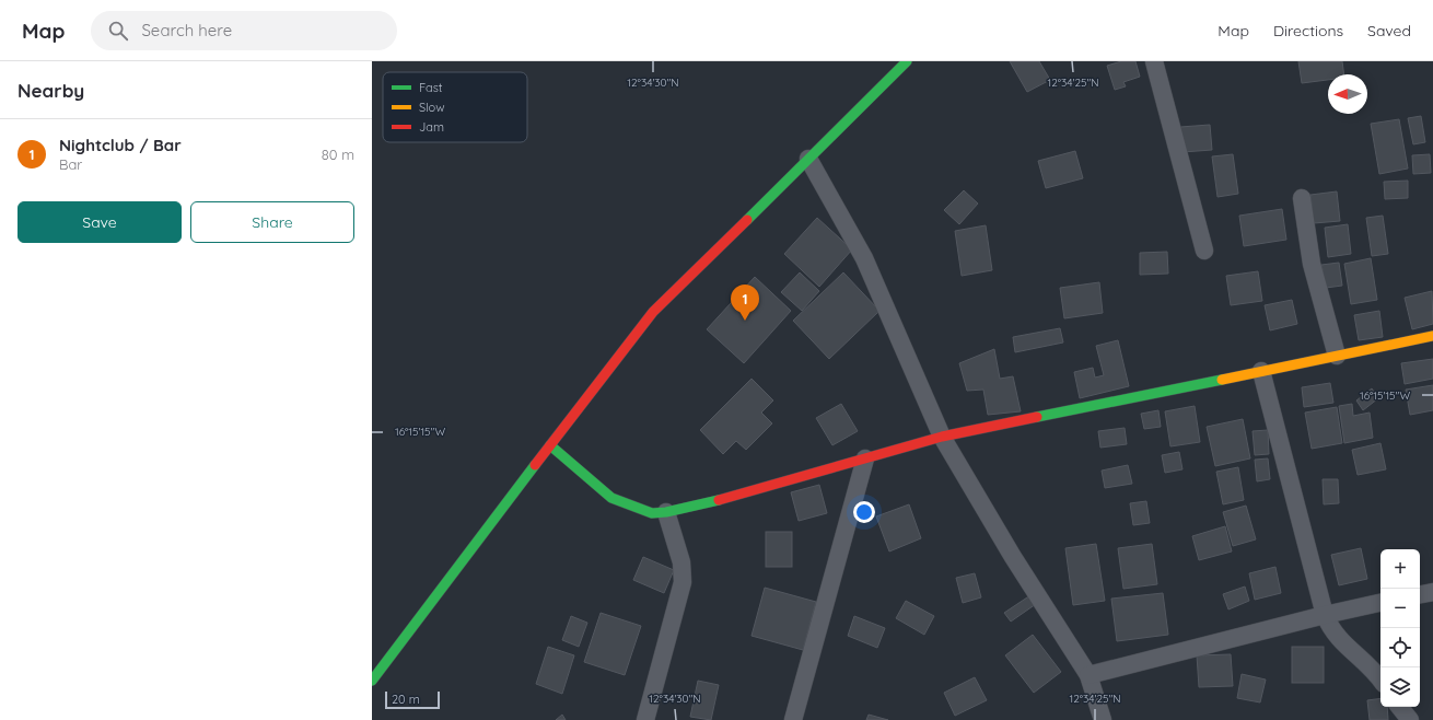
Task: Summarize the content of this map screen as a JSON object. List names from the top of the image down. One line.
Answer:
{"legend":["Fast","Slow","Jam"],"scale_bar":"20 m","north":"left","page":{"header":"Map","search":"Search here","nav":["Map","Directions","Saved"],"heading":"Nearby","list":[{"mark":"1","name":"Nightclub / Bar","note":"Bar","value":"80 m"}],"buttons":["Save","Share"],"pins":"1","map_buttons":["+","−"],"scale":"20 m"},"coordinates":["12°34'30\"N","12°34'25\"N","16°15'15\"W"]}
